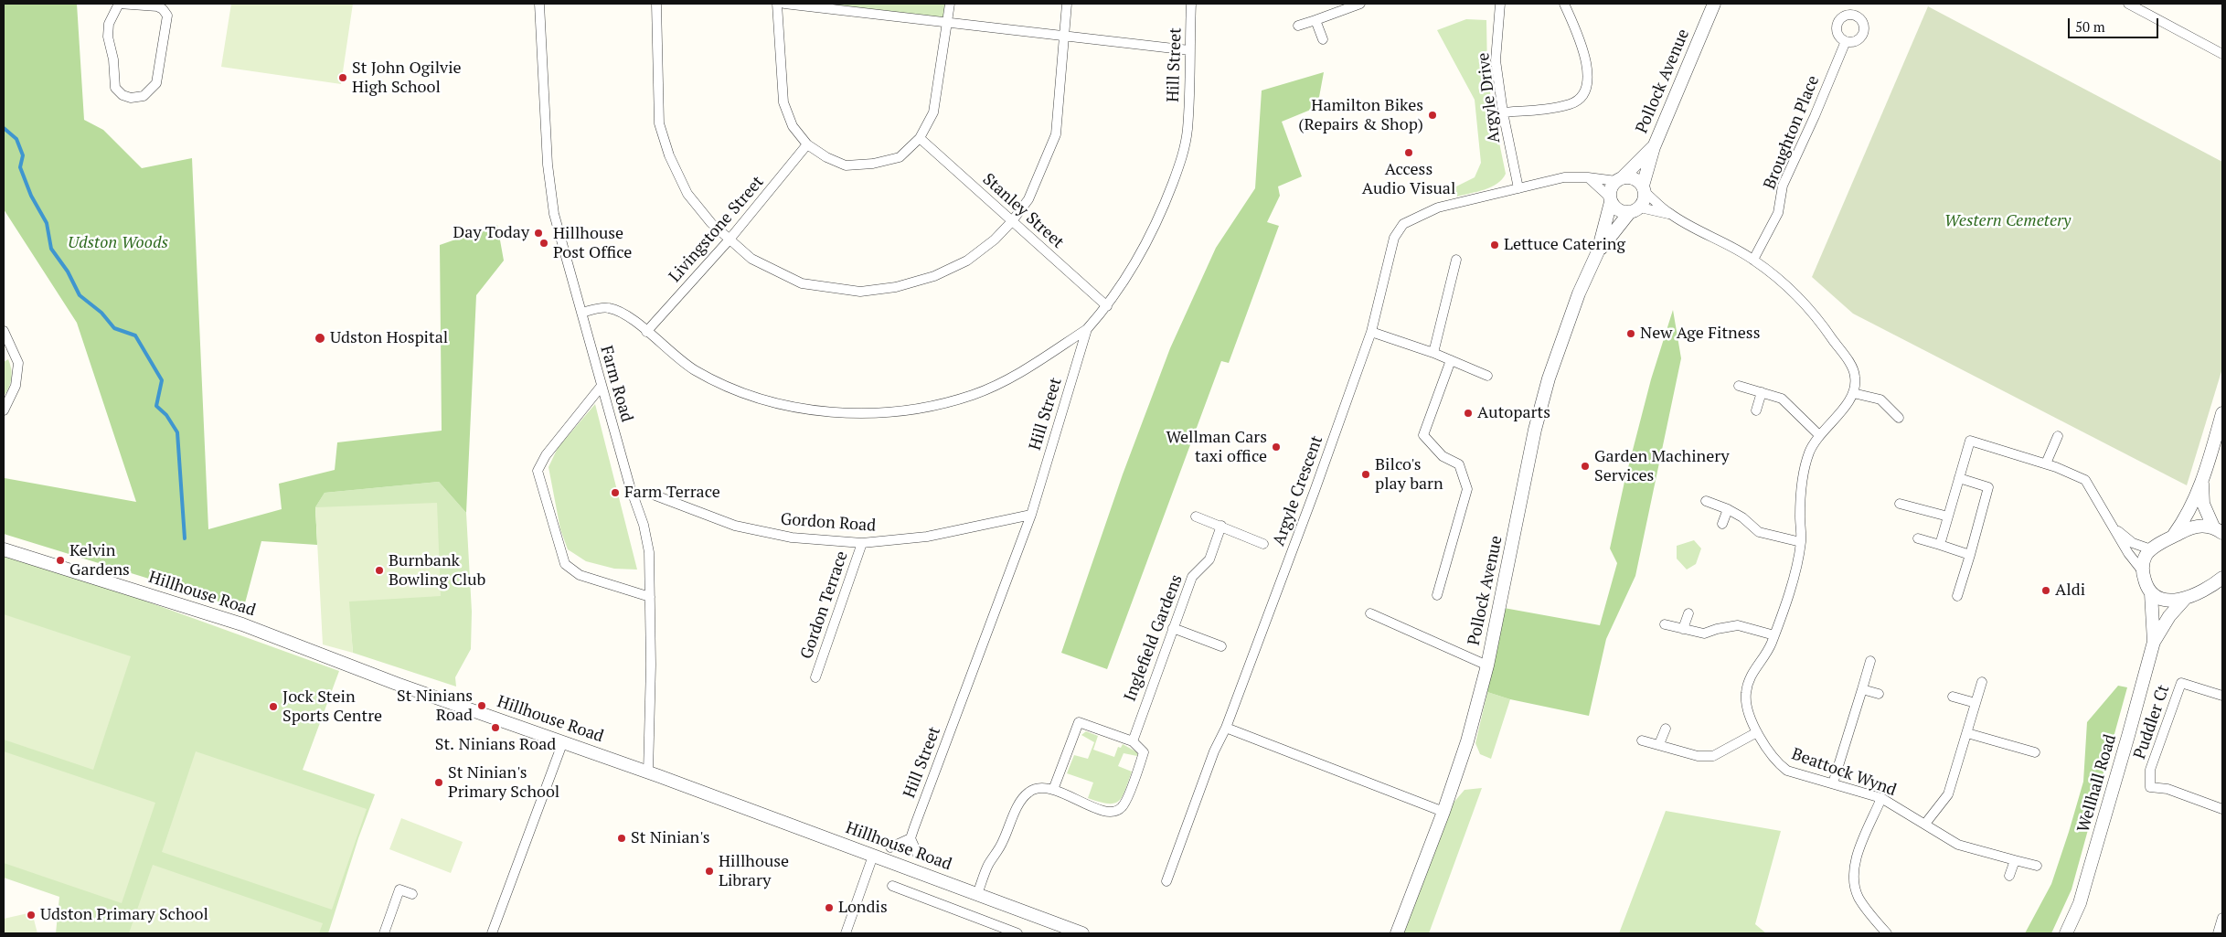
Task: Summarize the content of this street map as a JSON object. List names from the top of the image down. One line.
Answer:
{"streets":{"street":["Hill Street","Pollock Avenue","Argyle Drive","Broughton Place","Stanley Street","Livingstone Street","Farm Road","Argyle Crescent","Gordon Road","Hillhouse Road","Gordon Terrace","Inglefield Gardens","Puddler Ct","Beattock Wynd","Wellhall Road"]},"crossings":[["Hill Street","Stanley Street"],["Hill Street","Gordon Road"],["Pollock Avenue","Argyle Crescent"],["Argyle Drive","Argyle Crescent"],["Farm Road","Hillhouse Road"],["Gordon Road","Gordon Terrace"]],"parks":["Western Cemetery","Udston Woods"],"places":["St John Ogilvie High School","Hamilton Bikes (Repairs & Shop)","Access Audio Visual","Day Today","Hillhouse Post Office","Lettuce Catering","New Age Fitness","Udston Hospital","Autoparts","Wellman Cars taxi office","Garden Machinery Services","Bilco's play barn","Farm Terrace","Kelvin Gardens","Burnbank Bowling Club","Aldi","St Ninians Road","Jock Stein Sports Centre","St. Ninians Road","St Ninian's Primary School","St Ninian's","Hillhouse Library","Londis","Udston Primary School"],"scale_bar":"50 m"}
